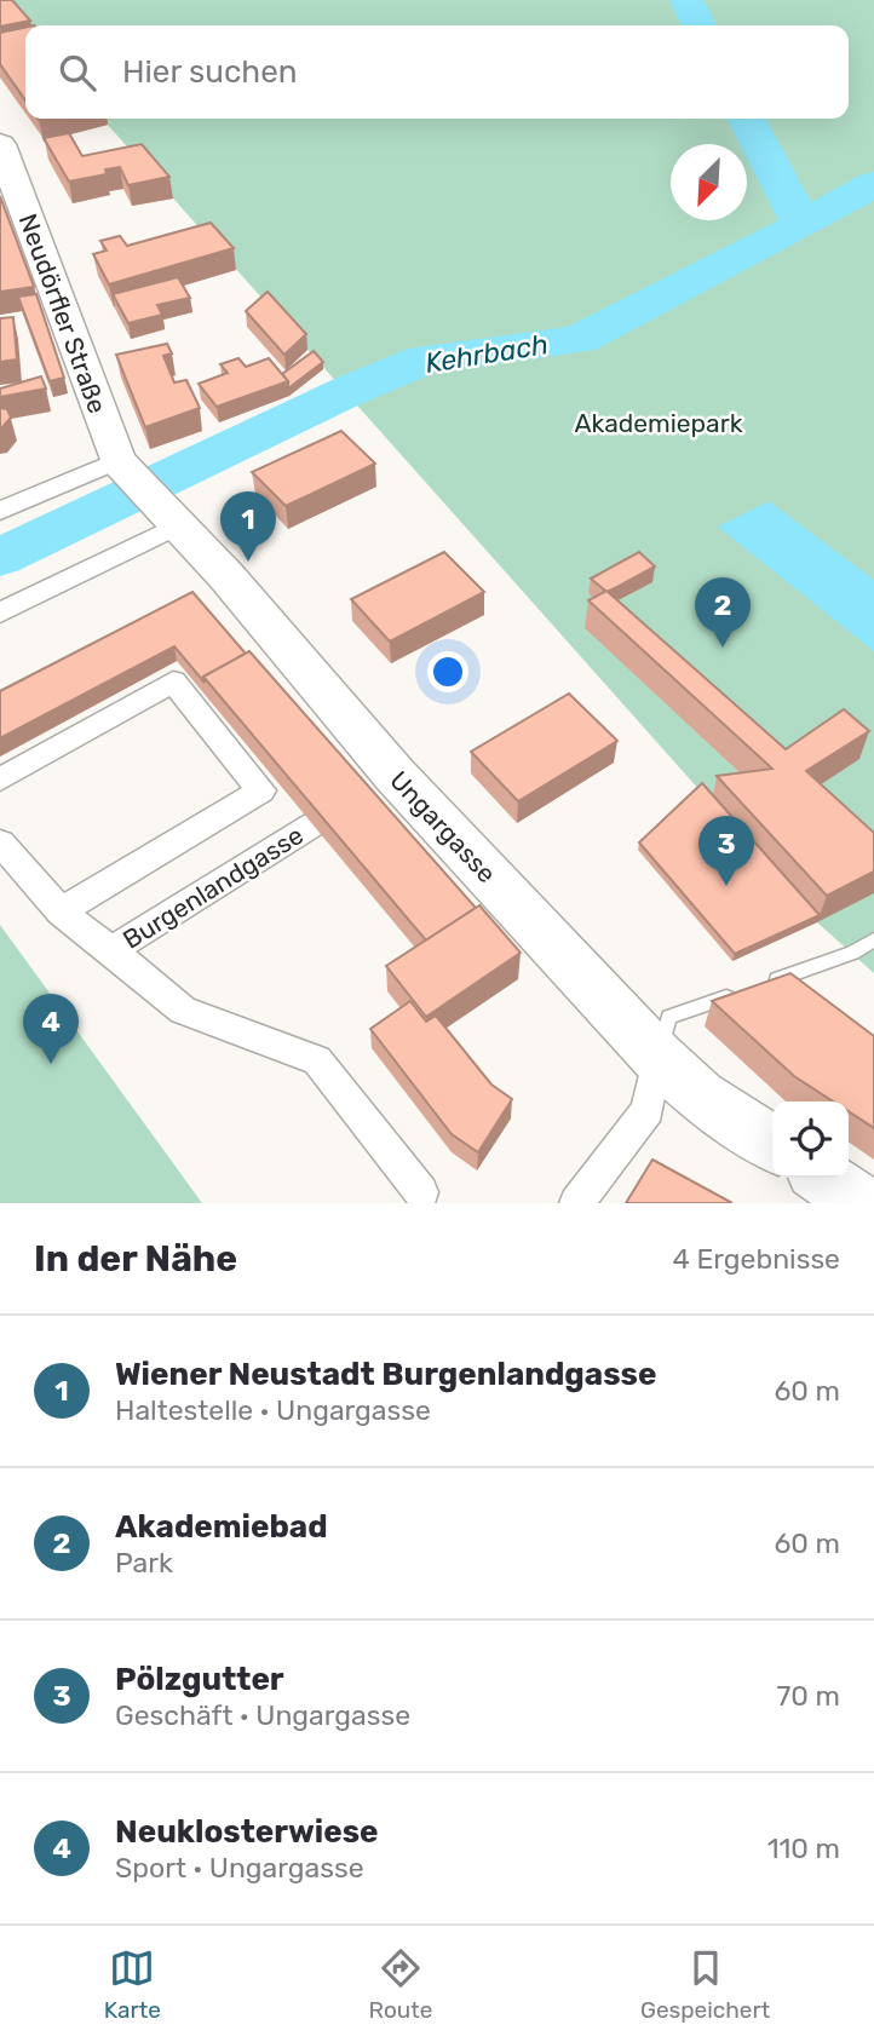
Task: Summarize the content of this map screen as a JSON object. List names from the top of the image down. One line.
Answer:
{"streets":{"main road":["Neudörfler Straße","Ungargasse"],"street":["Burgenlandgasse"]},"crossings":[["Neudörfler Straße","Ungargasse"]],"water":["Kehrbach"],"parks":["Akademiepark"],"north":"bottom left","page":{"search":"Hier suchen","pins":["1","2","3","4"],"heading":["In der Nähe","4 Ergebnisse"],"list":[{"mark":"1","name":"Wiener Neustadt Burgenlandgasse","note":"Haltestelle · Ungargasse","value":"60 m"},{"mark":"2","name":"Akademiebad","note":"Park","value":"60 m"},{"mark":"3","name":"Pölzgutter","note":"Geschäft · Ungargasse","value":"70 m"},{"mark":"4","name":"Neuklosterwiese","note":"Sport · Ungargasse","value":"110 m"}],"nav":["Karte","Route","Gespeichert"]}}
